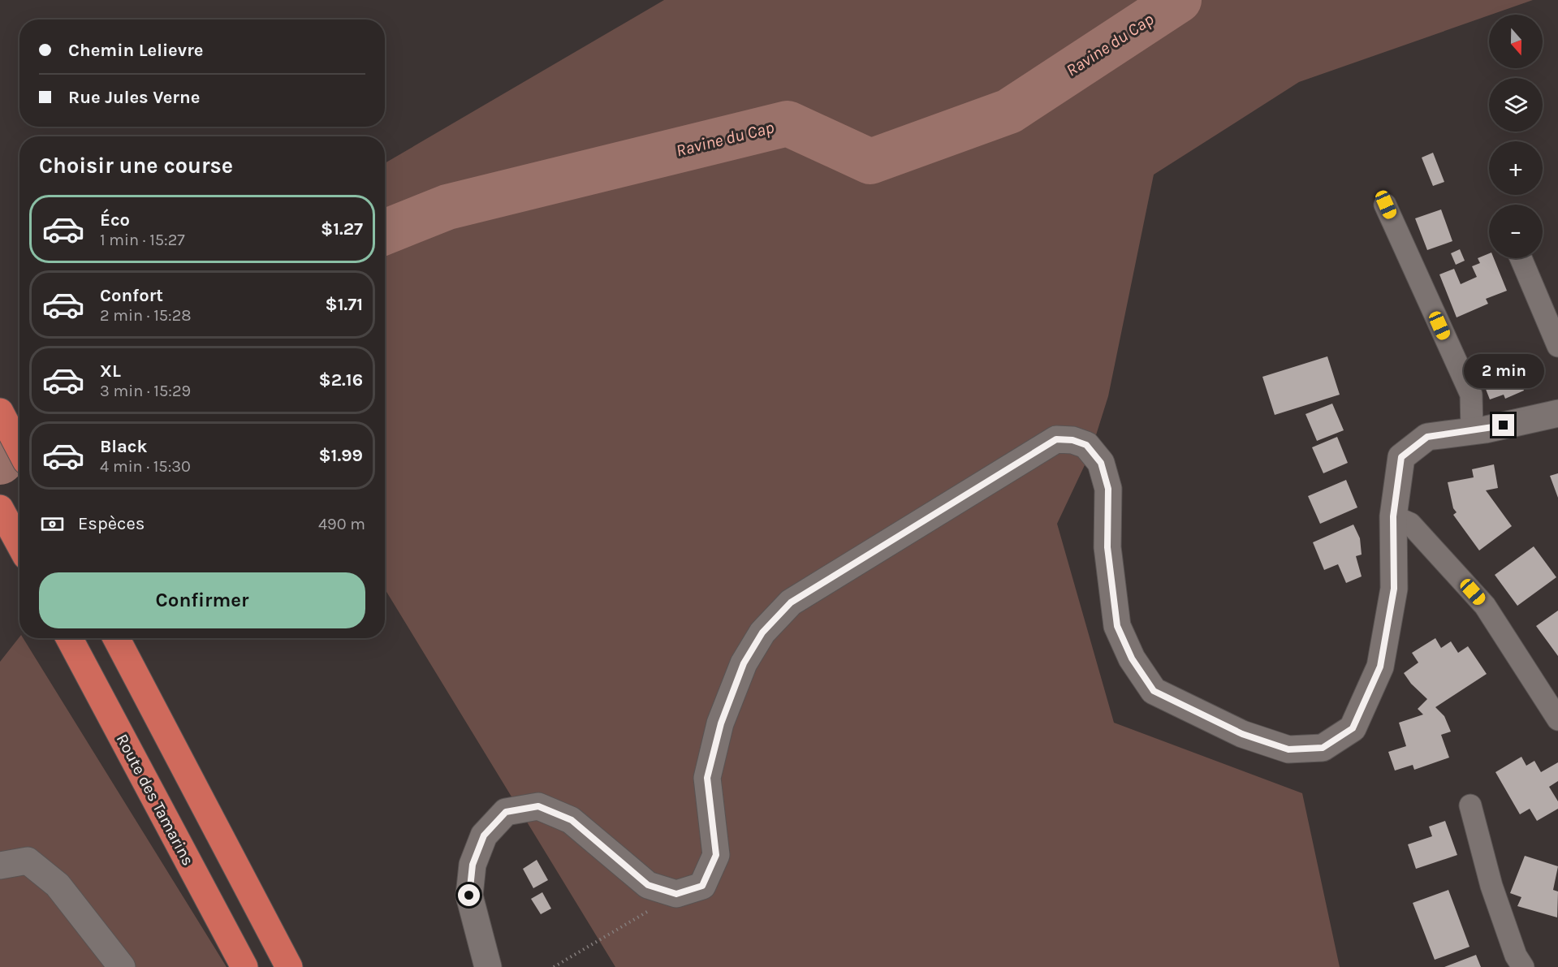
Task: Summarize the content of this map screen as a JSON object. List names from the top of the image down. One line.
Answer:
{"streets":{"highway":["Route des Tamarins"]},"water":["Ravine du Cap"],"north":"bottom","page":{"map_buttons":["+","−"],"banner":["Chemin Lelievre","Rue Jules Verne"],"heading":"Choisir une course","list":[{"name":"Éco","note":"1 min · 15:27","value":"$1.27"},{"name":"Confort","note":"2 min · 15:28","value":"$1.71"},{"name":"XL","note":"3 min · 15:29","value":"$2.16"},{"name":"Black","note":"4 min · 15:30","value":"$1.99"}],"bubble":"2 min","pay":["Espèces","490 m"],"buttons":"Confirmer"}}
